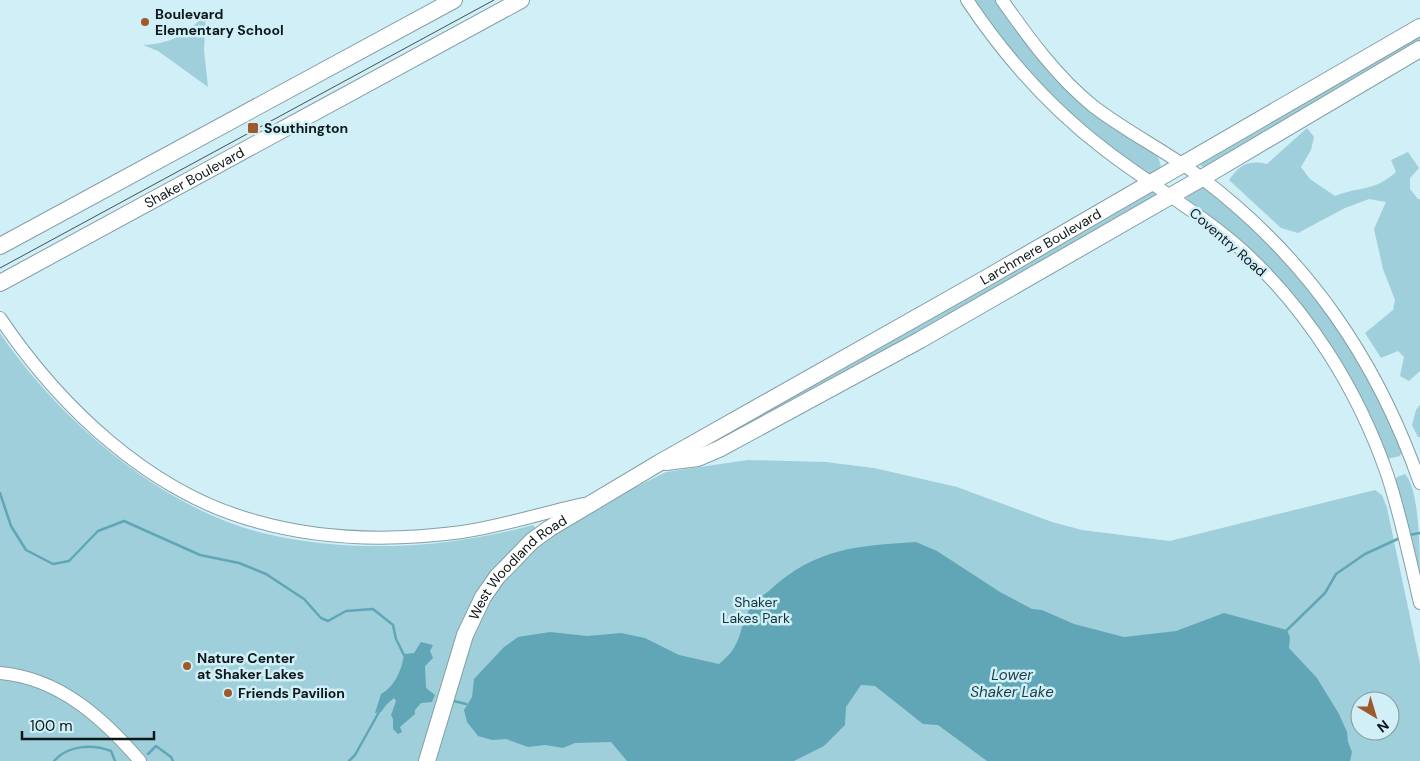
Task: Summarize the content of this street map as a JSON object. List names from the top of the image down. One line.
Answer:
{"streets":{"main road":["Shaker Boulevard","Larchmere Boulevard","West Woodland Road"],"street":["Coventry Road"]},"crossings":[["Coventry Road","Larchmere Boulevard"],["Larchmere Boulevard","West Woodland Road"]],"water":["Lower Shaker Lake"],"parks":["Shaker Lakes Park"],"places":{"other":["Boulevard Elementary School","Nature Center at Shaker Lakes","Friends Pavilion"],"transit":["Southington"]},"scale_bar":"100 m","north":"bottom right"}
